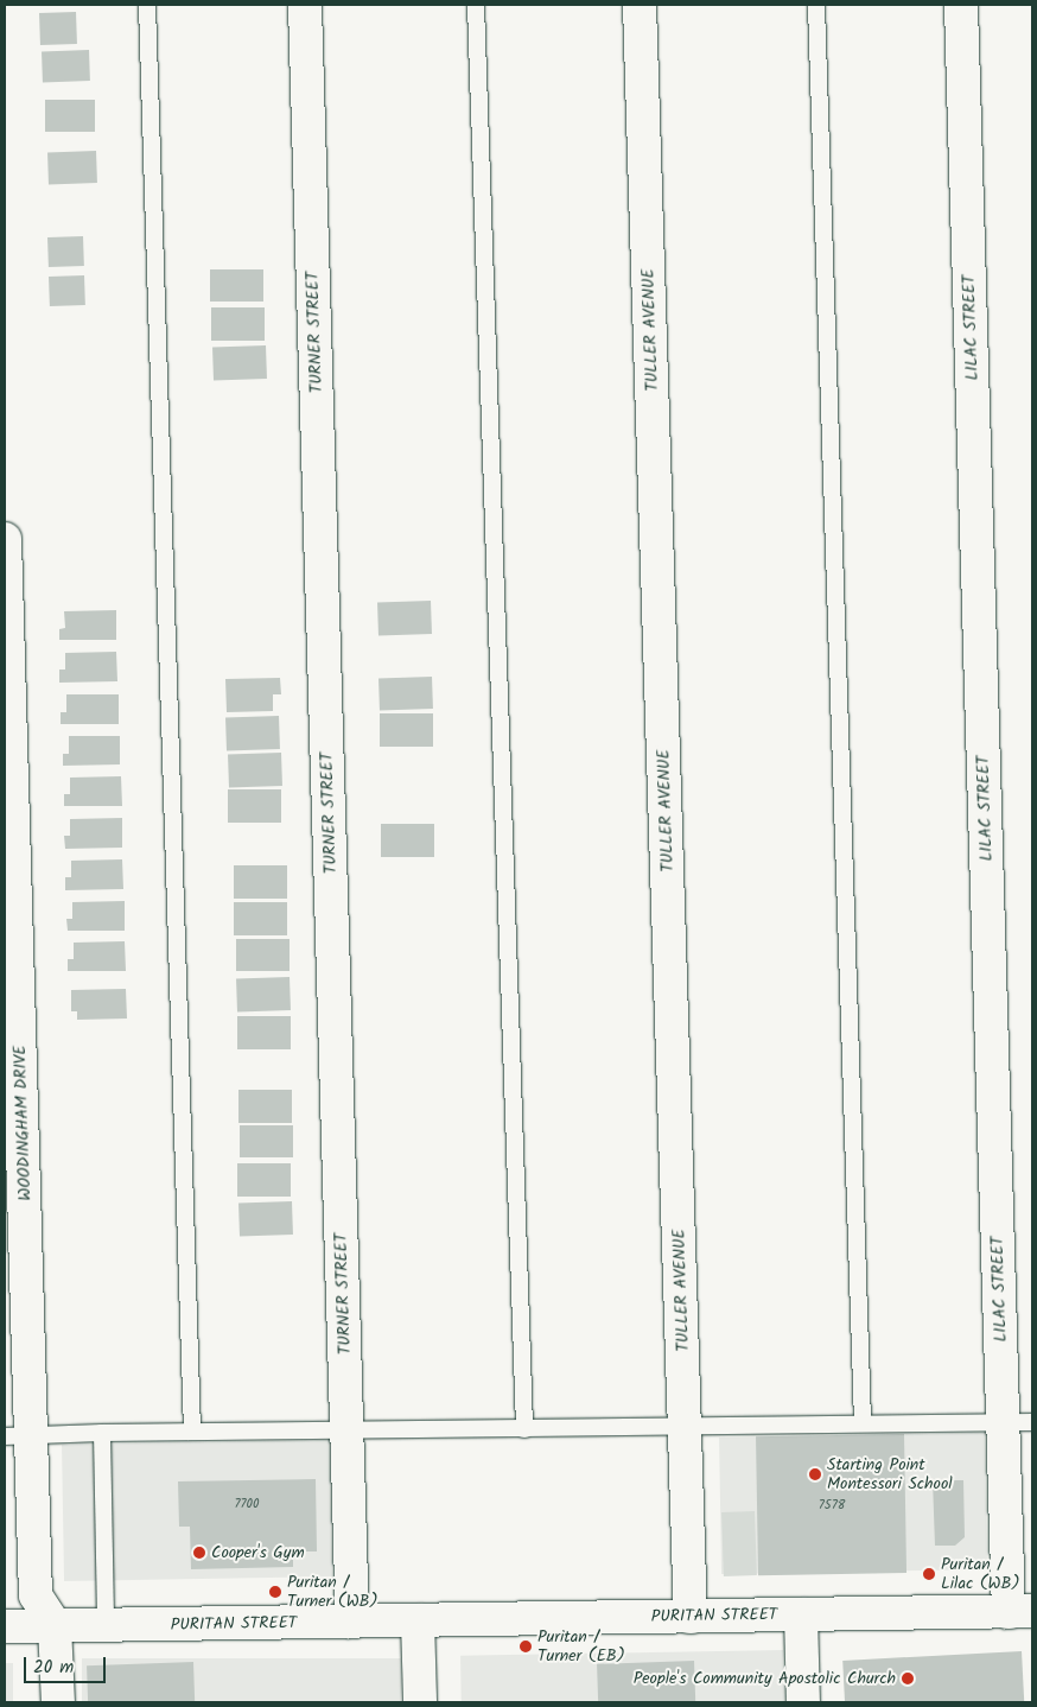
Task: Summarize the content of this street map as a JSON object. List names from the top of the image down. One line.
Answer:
{"streets":{"street":["LILAC STREET","TULLER AVENUE","TURNER STREET","WOODINGHAM DRIVE","PURITAN STREET"]},"crossings":[["LILAC STREET","PURITAN STREET"],["TULLER AVENUE","PURITAN STREET"],["TURNER STREET","PURITAN STREET"],["WOODINGHAM DRIVE","PURITAN STREET"]],"places":["Starting Point Montessori School","Cooper's Gym","Puritan / Lilac (WB)","Puritan / Turner (WB)","Puritan / Turner (EB)","People's Community Apostolic Church"],"house_numbers":["7700","7578"],"scale_bar":"20 m"}
